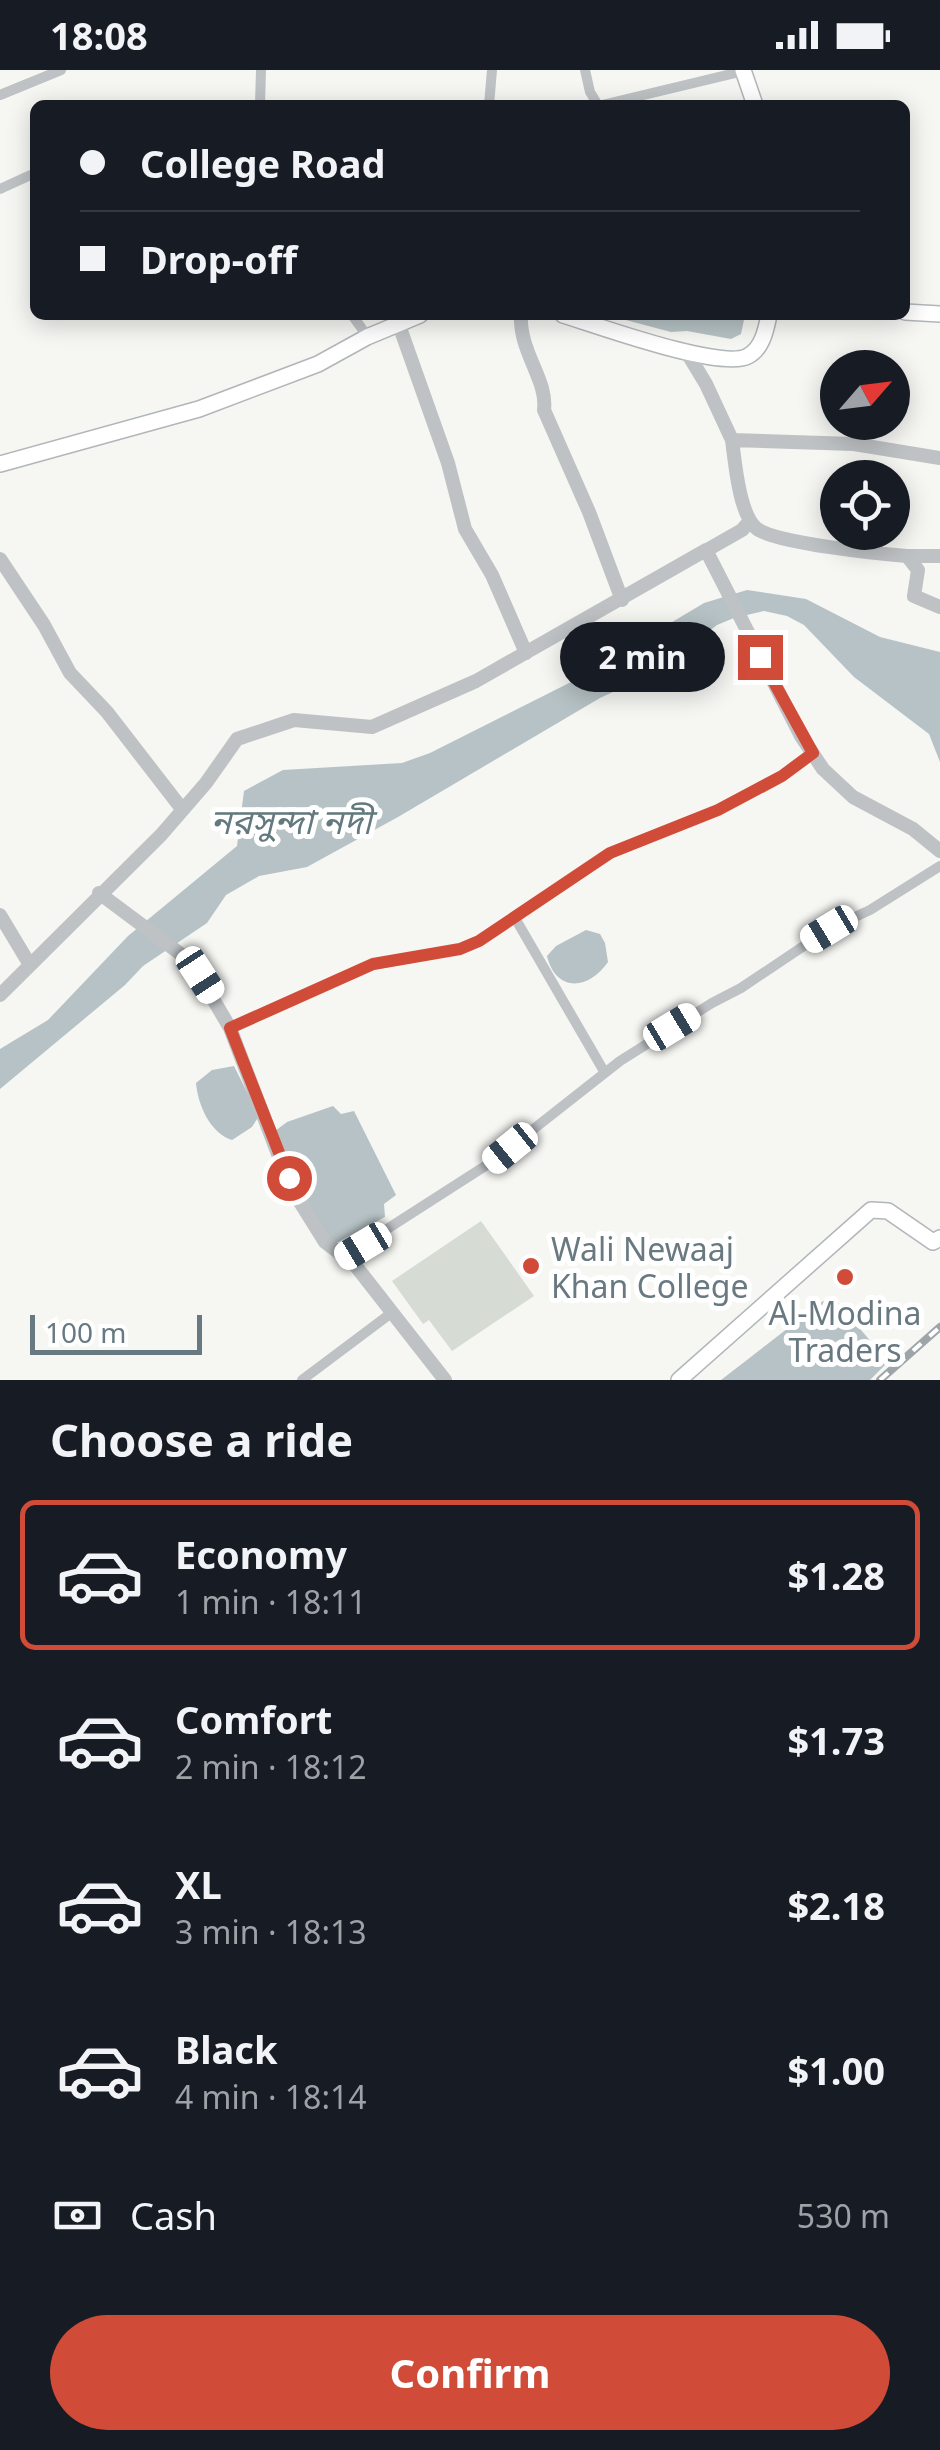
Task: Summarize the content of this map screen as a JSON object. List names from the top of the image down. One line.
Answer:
{"water":["নরসুন্দা নদী"],"places":["Wali Newaaj Khan College","Al-Modina Traders"],"scale_bar":"100 m","north":"top right","page":{"status":"18:08","banner":["College Road","Drop-off"],"bubble":"2 min","scale":"100 m","heading":"Choose a ride","list":[{"name":"Economy","note":"1 min · 18:11","value":"$1.28"},{"name":"Comfort","note":"2 min · 18:12","value":"$1.73"},{"name":"XL","note":"3 min · 18:13","value":"$2.18"},{"name":"Black","note":"4 min · 18:14","value":"$1.00"}],"pay":["Cash","530 m"],"buttons":"Confirm"}}
